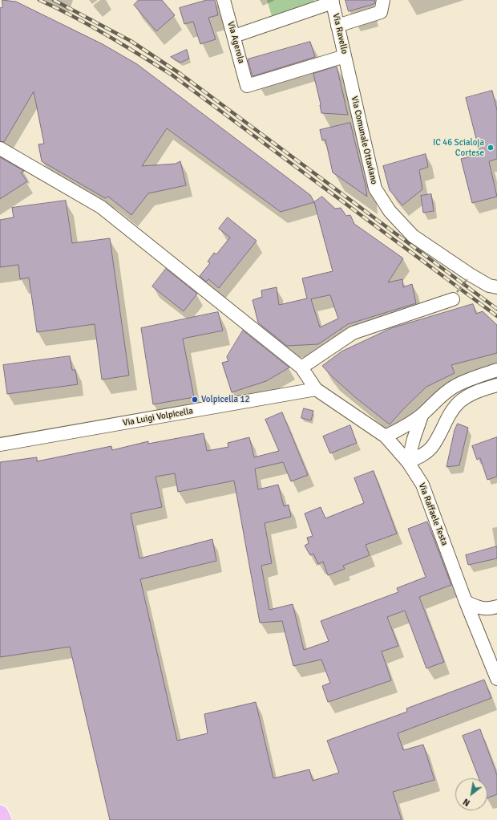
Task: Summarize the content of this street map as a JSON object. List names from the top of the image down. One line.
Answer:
{"streets":{"street":["Via Ravello","Via Agerola","Via Comunale Ottaviano","Via Luigi Volpicella","Via Raffaele Testa"]},"crossings":[["Via Ravello","Via Agerola"],["Via Ravello","Via Comunale Ottaviano"],["Via Agerola","Via Comunale Ottaviano"],["Via Luigi Volpicella","Via Raffaele Testa"]],"places":["IC 46 Scialoja Cortese","Volpicella 12"],"north":"bottom left"}
